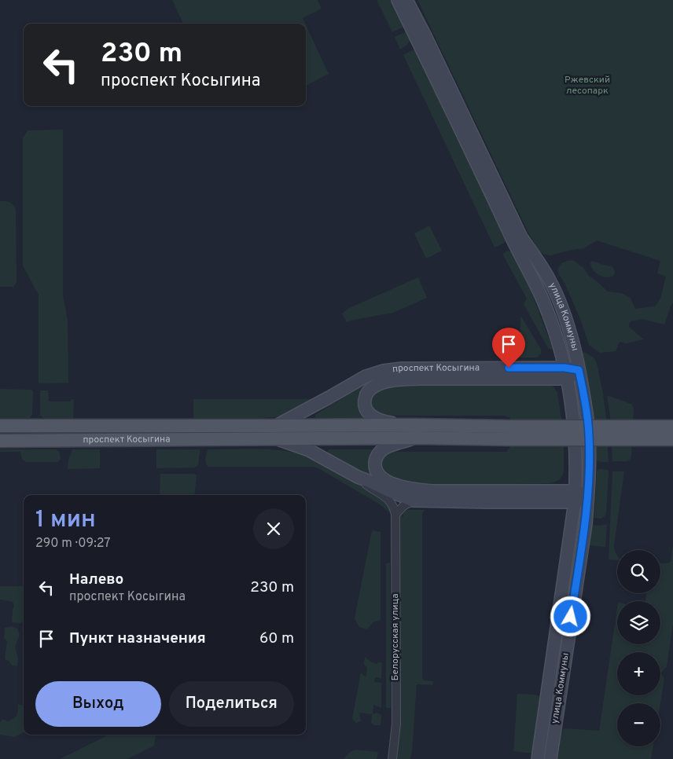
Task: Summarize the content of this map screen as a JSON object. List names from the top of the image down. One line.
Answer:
{"streets":{"main road":["улица Коммуны","проспект Косыгина"],"street":["Белорусская улица"]},"crossings":[["улица Коммуны","проспект Косыгина"],["проспект Косыгина","Белорусская улица"]],"parks":["Ржевский лесопарк"],"page":{"turn":["230 m","проспект Косыгина"],"heading":["1 мин","290 m · 09:27"],"map_buttons":["+","−"],"list":[{"name":"Налево","note":"проспект Косыгина","value":"230 m"},{"name":"Пункт назначения","value":"60 m"}],"buttons":["Выход","Поделиться"]}}
